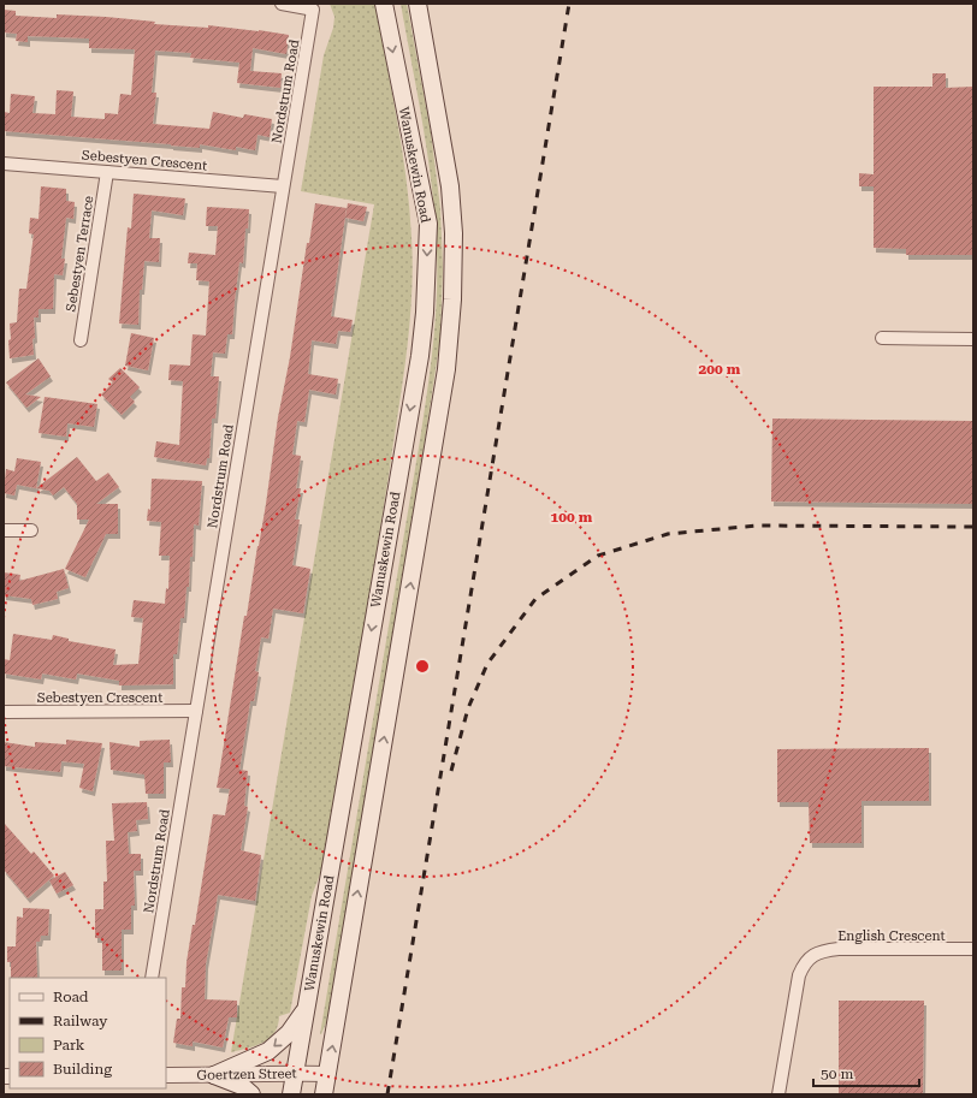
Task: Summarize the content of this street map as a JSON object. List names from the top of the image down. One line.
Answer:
{"streets":{"main road":["Wanuskewin Road"],"street":["Nordstrum Road","Sebestyen Crescent","Sebestyen Terrace","English Crescent","Goertzen Street"]},"crossings":[["Nordstrum Road","Sebestyen Crescent"],["Sebestyen Crescent","Sebestyen Terrace"],["Wanuskewin Road","Goertzen Street"]],"legend":["Road","Railway","Park","Building"],"scale_bar":"50 m","rings":["200 m","100 m"]}
